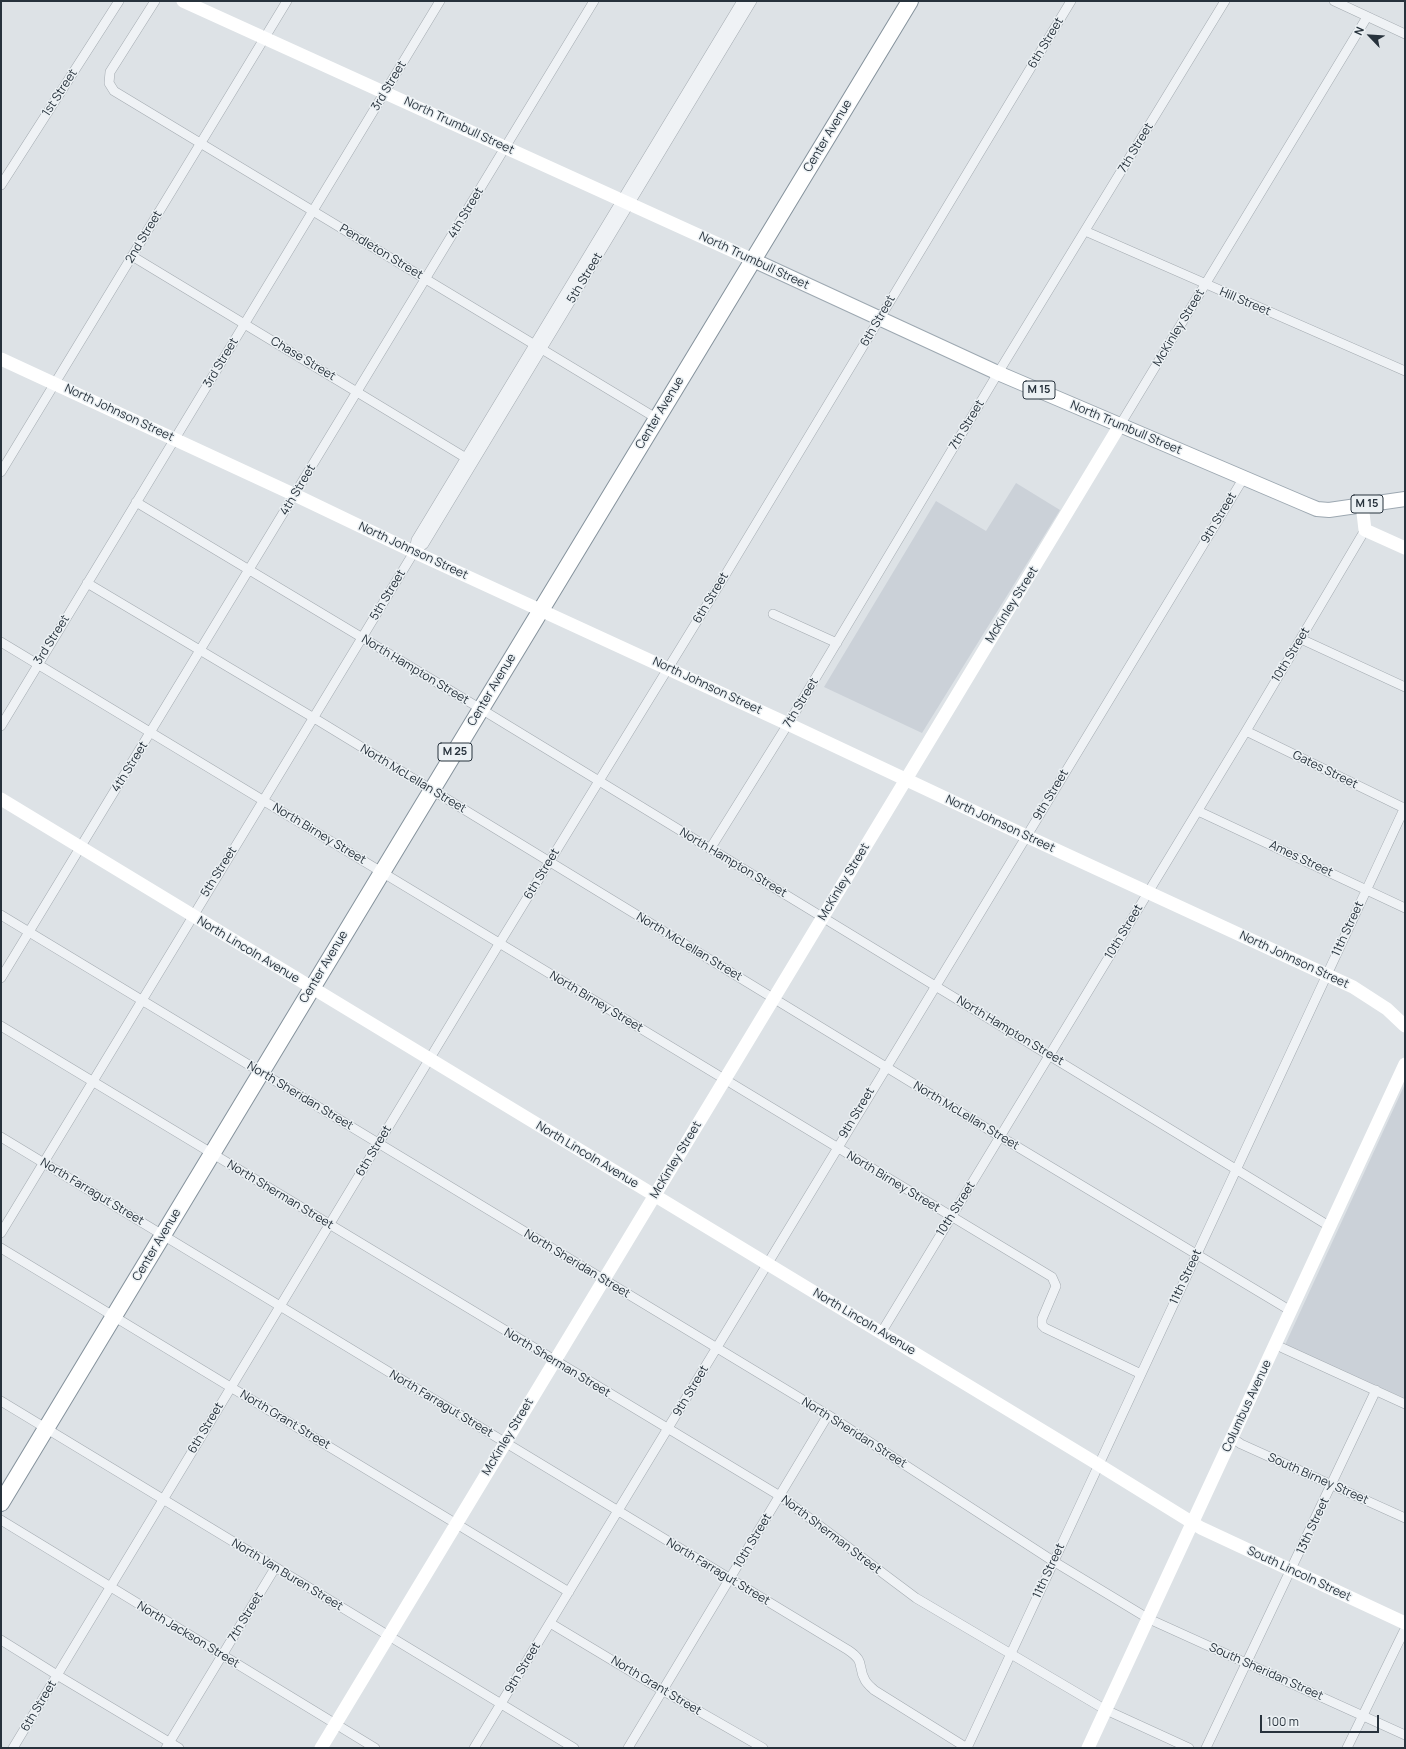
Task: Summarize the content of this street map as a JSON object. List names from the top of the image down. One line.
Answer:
{"streets":{"highway":["Center Avenue","M 25"],"main road":["North Trumbull Street","M 15"],"street":["6th Street","3rd Street","1st Street","7th Street","4th Street","2nd Street","Pendleton Street","5th Street","Hill Street","McKinley Street","Chase Street","North Johnson Street","9th Street","10th Street","North Hampton Street","Gates Street","North McLellan Street","North Birney Street","Ames Street","11th Street","North Lincoln Avenue","North Sheridan Street","North Farragut Street","North Sherman Street","Columbus Avenue","North Grant Street","South Birney Street","13th Street","South Lincoln Street","North Van Buren Street","North Jackson Street","South Sheridan Street"]},"crossings":[["6th Street","North Trumbull Street"],["6th Street","North Johnson Street"],["6th Street","North Hampton Street"],["6th Street","North McLellan Street"],["6th Street","North Birney Street"],["6th Street","North Lincoln Avenue"],["6th Street","North Sheridan Street"],["6th Street","North Farragut Street"],["6th Street","North Sherman Street"],["6th Street","North Grant Street"],["6th Street","North Van Buren Street"],["6th Street","North Jackson Street"],["3rd Street","North Trumbull Street"],["3rd Street","Pendleton Street"],["3rd Street","Chase Street"],["3rd Street","North Johnson Street"],["3rd Street","North Hampton Street"],["3rd Street","North McLellan Street"],["3rd Street","North Birney Street"],["North Trumbull Street","Center Avenue"],["North Trumbull Street","7th Street"],["North Trumbull Street","4th Street"],["North Trumbull Street","2nd Street"],["North Trumbull Street","5th Street"],["North Trumbull Street","McKinley Street"],["North Trumbull Street","M 15"],["North Trumbull Street","9th Street"],["Center Avenue","Pendleton Street"],["Center Avenue","North Johnson Street"],["Center Avenue","North Hampton Street"],["Center Avenue","North McLellan Street"],["Center Avenue","North Birney Street"],["Center Avenue","North Lincoln Avenue"],["Center Avenue","North Sheridan Street"],["Center Avenue","North Farragut Street"],["Center Avenue","North Sherman Street"],["Center Avenue","North Grant Street"],["Center Avenue","North Van Buren Street"],["7th Street","Hill Street"],["7th Street","North Johnson Street"],["7th Street","North Hampton Street"],["7th Street","North Van Buren Street"],["7th Street","North Jackson Street"],["4th Street","Pendleton Street"],["4th Street","Chase Street"],["4th Street","North Johnson Street"],["4th Street","North Hampton Street"],["4th Street","North McLellan Street"],["4th Street","North Birney Street"],["4th Street","North Lincoln Avenue"],["4th Street","North Sheridan Street"],["2nd Street","Pendleton Street"],["2nd Street","Chase Street"],["2nd Street","North Johnson Street"],["Pendleton Street","5th Street"],["5th Street","Chase Street"],["5th Street","North Johnson Street"],["5th Street","North Hampton Street"],["5th Street","North McLellan Street"],["5th Street","North Birney Street"],["5th Street","North Lincoln Avenue"],["5th Street","North Sheridan Street"],["5th Street","North Farragut Street"],["5th Street","North Sherman Street"],["Hill Street","McKinley Street"],["McKinley Street","North Johnson Street"],["McKinley Street","North Hampton Street"],["McKinley Street","North McLellan Street"],["McKinley Street","North Birney Street"],["McKinley Street","North Lincoln Avenue"],["McKinley Street","North Sheridan Street"],["McKinley Street","North Farragut Street"],["McKinley Street","North Sherman Street"],["McKinley Street","North Grant Street"],["McKinley Street","North Van Buren Street"],["McKinley Street","North Jackson Street"],["North Johnson Street","9th Street"],["North Johnson Street","10th Street"],["North Johnson Street","11th Street"],["9th Street","North Hampton Street"],["9th Street","North McLellan Street"],["9th Street","North Birney Street"],["9th Street","North Lincoln Avenue"],["9th Street","North Sheridan Street"],["9th Street","North Farragut Street"],["9th Street","North Sherman Street"],["9th Street","North Grant Street"],["9th Street","North Van Buren Street"],["10th Street","North Hampton Street"],["10th Street","Gates Street"],["10th Street","North McLellan Street"],["10th Street","North Birney Street"],["10th Street","Ames Street"],["10th Street","North Lincoln Avenue"],["10th Street","North Sheridan Street"],["10th Street","North Farragut Street"],["10th Street","North Sherman Street"],["10th Street","North Grant Street"],["North Hampton Street","11th Street"],["North Hampton Street","Columbus Avenue"],["Gates Street","11th Street"],["North McLellan Street","11th Street"],["North McLellan Street","Columbus Avenue"],["North Birney Street","11th Street"],["Ames Street","11th Street"],["11th Street","North Lincoln Avenue"],["11th Street","North Sheridan Street"],["11th Street","North Farragut Street"],["11th Street","North Sherman Street"],["North Lincoln Avenue","Columbus Avenue"],["North Lincoln Avenue","South Lincoln Street"],["North Sheridan Street","Columbus Avenue"],["North Sheridan Street","South Sheridan Street"],["North Sherman Street","Columbus Avenue"],["Columbus Avenue","South Birney Street"],["Columbus Avenue","South Lincoln Street"],["Columbus Avenue","South Sheridan Street"],["South Birney Street","13th Street"],["13th Street","South Lincoln Street"],["13th Street","South Sheridan Street"]],"scale_bar":"100 m","north":"top left"}
